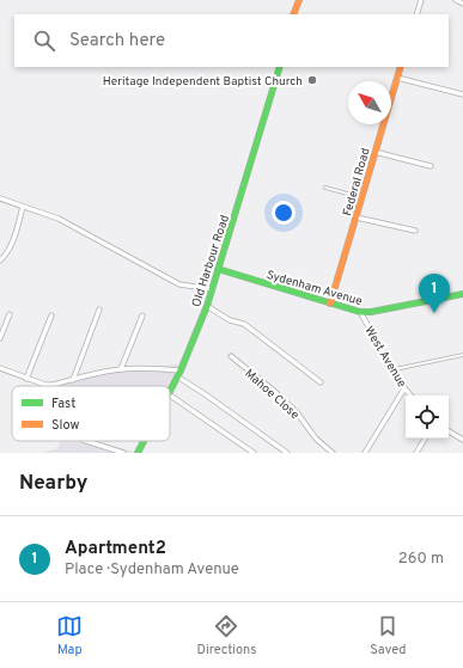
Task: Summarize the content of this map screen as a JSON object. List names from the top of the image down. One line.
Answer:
{"streets":{"street":["Federal Road","Old Harbour Road","Sydenham Avenue","West Avenue","Mahoe Close"]},"crossings":[["Federal Road","Sydenham Avenue"],["Old Harbour Road","Sydenham Avenue"],["Sydenham Avenue","West Avenue"]],"places":["Heritage Independent Baptist Church"],"legend":["Fast","Slow"],"north":"top left","page":{"search":"Search here","pins":"1","heading":"Nearby","list":[{"mark":"1","name":"Apartment2","note":"Place · Sydenham Avenue","value":"260 m"}],"nav":["Map","Directions","Saved"]}}
